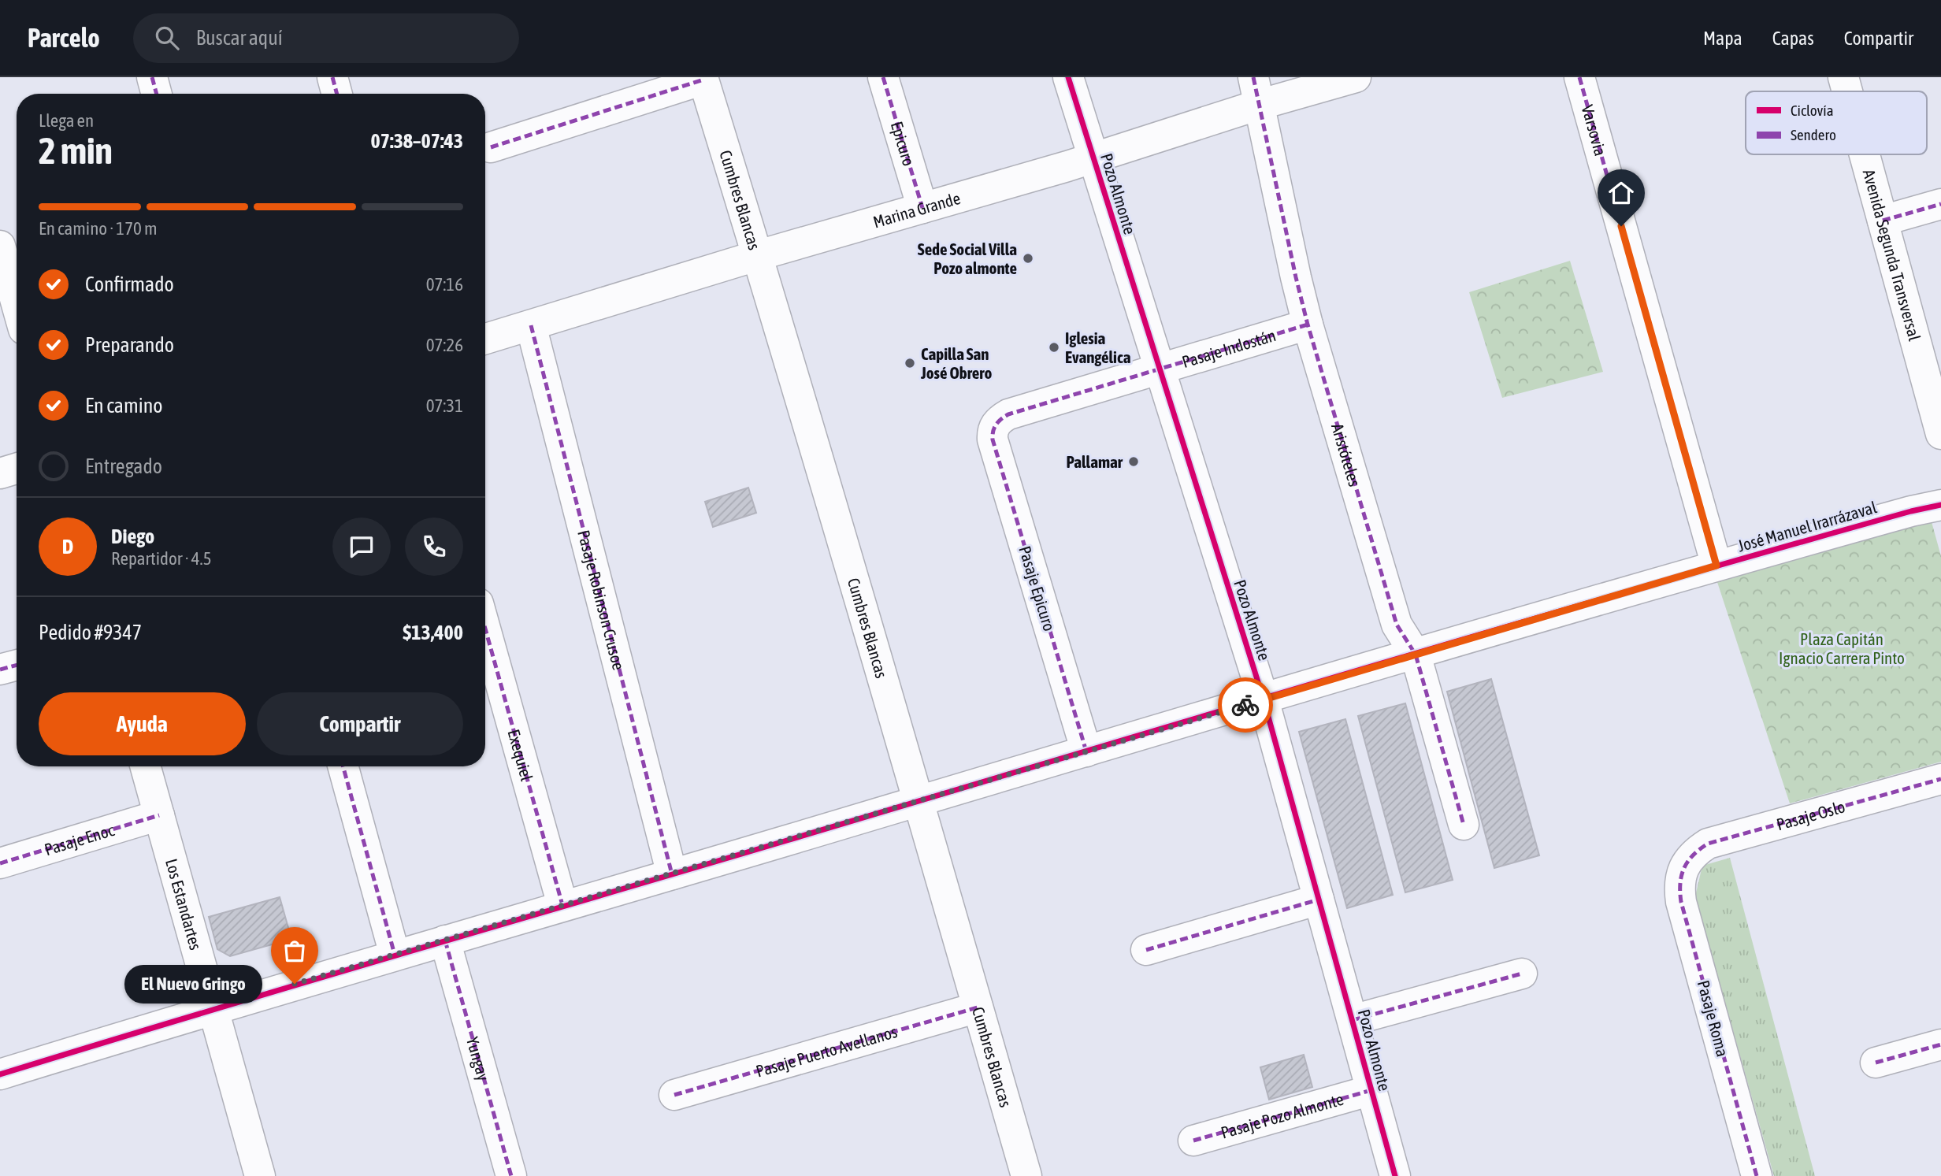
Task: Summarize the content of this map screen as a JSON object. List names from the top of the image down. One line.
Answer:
{"streets":{"street":["Varsovia","Epicuro","Pozo Almonte","Cumbres Blancas","Marina Grande","Avenida Segunda Transversal","Pasaje Indostán","Aristóteles","José Manuel Irarrázaval","Pasaje Epicuro","Pasaje Robinson Crusoe","Exequiel","Pasaje Oslo","Pasaje Enoc","Los Estandartes","Pasaje Roma","Pasaje Puerto Avellanos","Yungay","Pasaje Pozo Almonte"]},"crossings":[["Varsovia","José Manuel Irarrázaval"],["Epicuro","Marina Grande"],["Pozo Almonte","Marina Grande"],["Pozo Almonte","Pasaje Indostán"],["Pozo Almonte","José Manuel Irarrázaval"],["Pozo Almonte","Pasaje Pozo Almonte"],["Cumbres Blancas","Marina Grande"],["Cumbres Blancas","José Manuel Irarrázaval"],["Cumbres Blancas","Pasaje Puerto Avellanos"],["Marina Grande","Aristóteles"],["Marina Grande","Pasaje Robinson Crusoe"],["Pasaje Indostán","Aristóteles"],["Pasaje Indostán","Pasaje Epicuro"],["Aristóteles","José Manuel Irarrázaval"],["José Manuel Irarrázaval","Pasaje Epicuro"],["José Manuel Irarrázaval","Pasaje Robinson Crusoe"],["José Manuel Irarrázaval","Exequiel"],["José Manuel Irarrázaval","Los Estandartes"],["José Manuel Irarrázaval","Yungay"],["Pasaje Oslo","Pasaje Roma"],["Pasaje Enoc","Los Estandartes"]],"parks":["Plaza Capitán Ignacio Carrera Pinto"],"places":["Sede Social Villa Pozo almonte","Iglesia Evangélica","Capilla San José Obrero","Pallamar","El Nuevo Gringo"],"legend":["Ciclovía","Sendero"],"page":{"header":"Parcelo","search":"Buscar aquí","nav":["Mapa","Capas","Compartir"],"heading":["2 min","Llega en","07:38–07:43"],"panel":["Diego","Repartidor · 4.5","Pedido #9347","$13,400"],"bar":"En camino · 170 m","list":[["Confirmado","07:16"],["Preparando","07:26"],["En camino","07:31"],"Entregado"],"round":"D","buttons":["Ayuda","Compartir"],"bubble":"El Nuevo Gringo"}}
